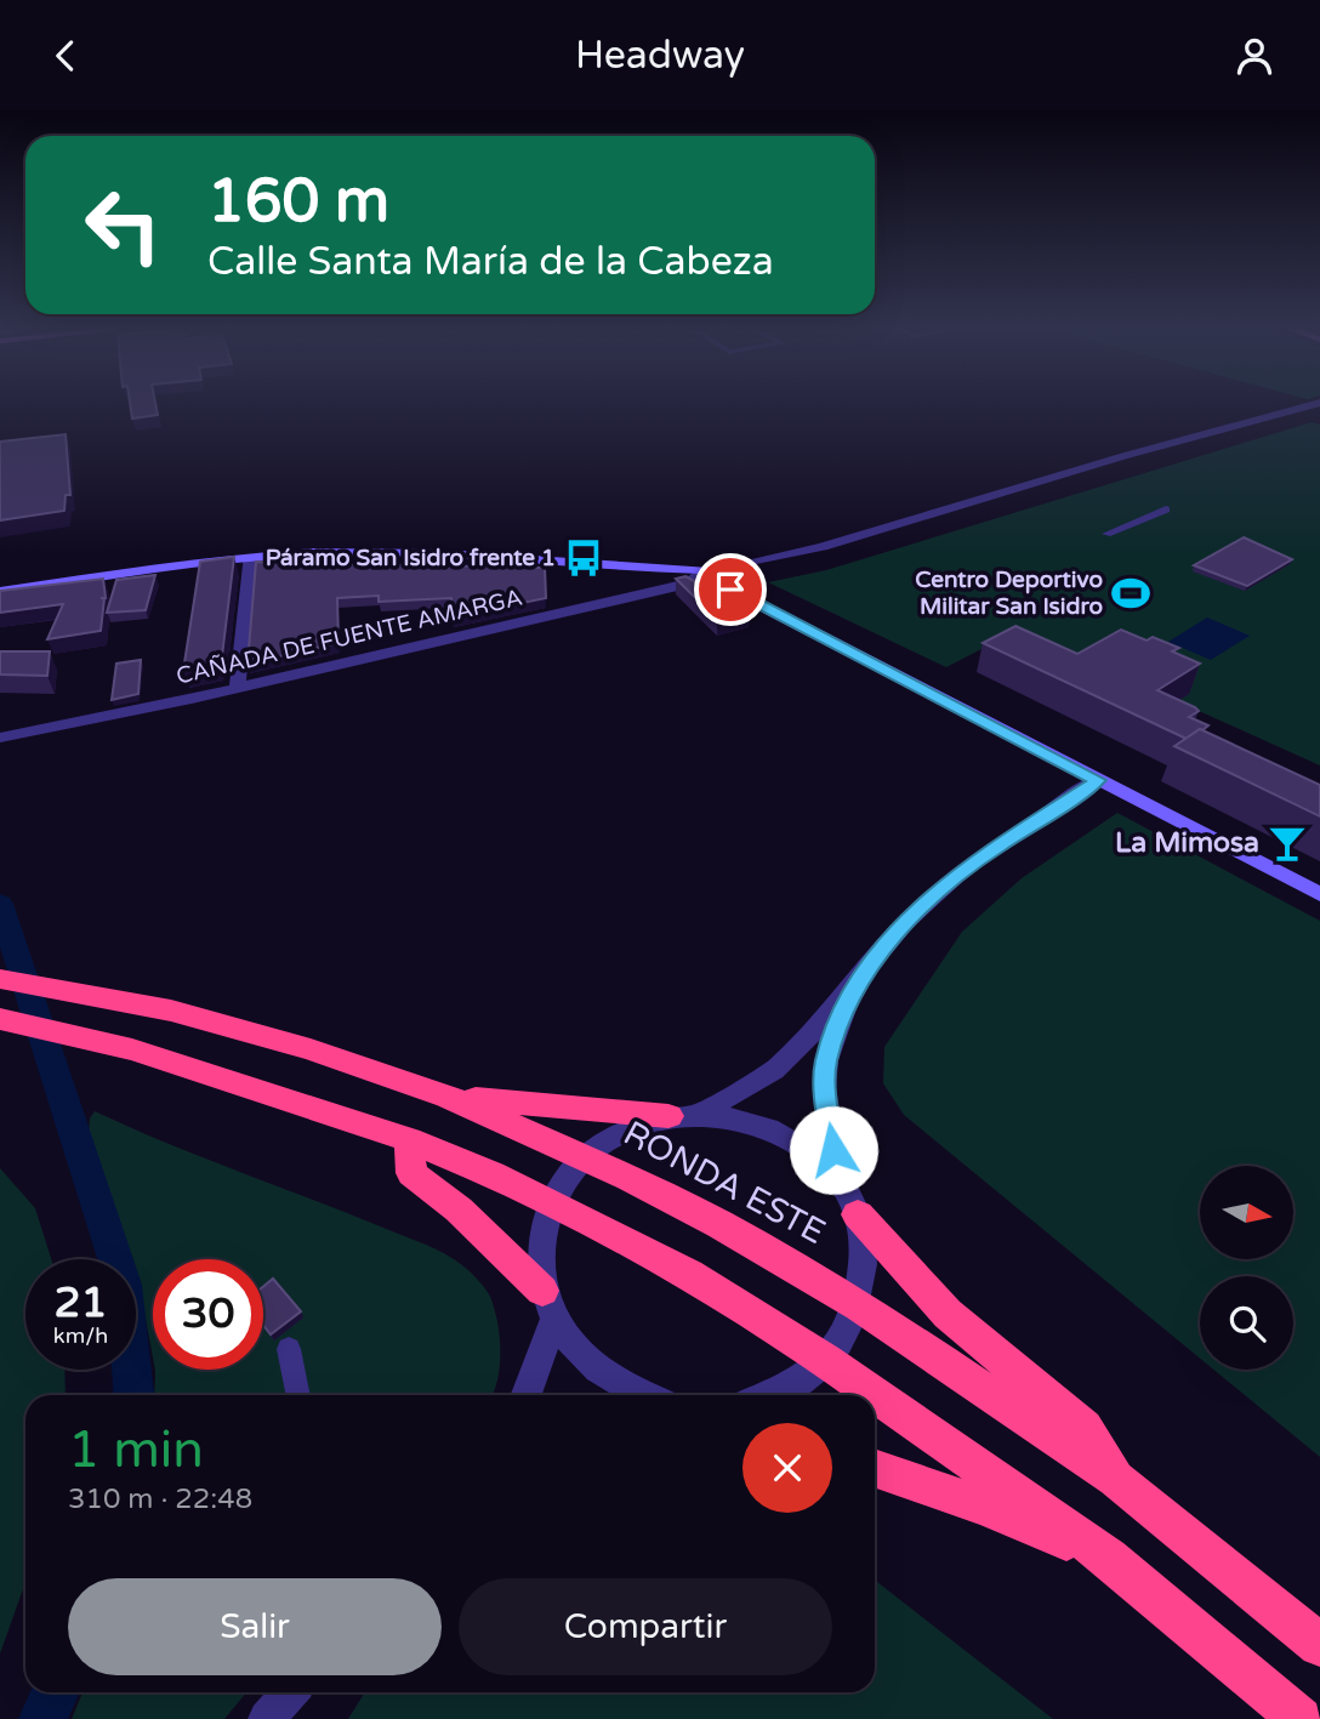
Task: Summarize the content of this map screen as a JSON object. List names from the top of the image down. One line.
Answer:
{"streets":{"highway":["RONDA ESTE"],"street":["CAÑADA DE FUENTE AMARGA"]},"places":{"bus stop":["Páramo San Isidro frente 1"],"sports":["Centro Deportivo Militar San Isidro"],"bar":["La Mimosa"]},"north":"right","page":{"header":"Headway","turn":["160 m","Calle Santa María de la Cabeza"],"speed":"21 km/h","limit":"30","heading":["1 min","310 m · 22:48"],"buttons":["Salir","Compartir"]}}
